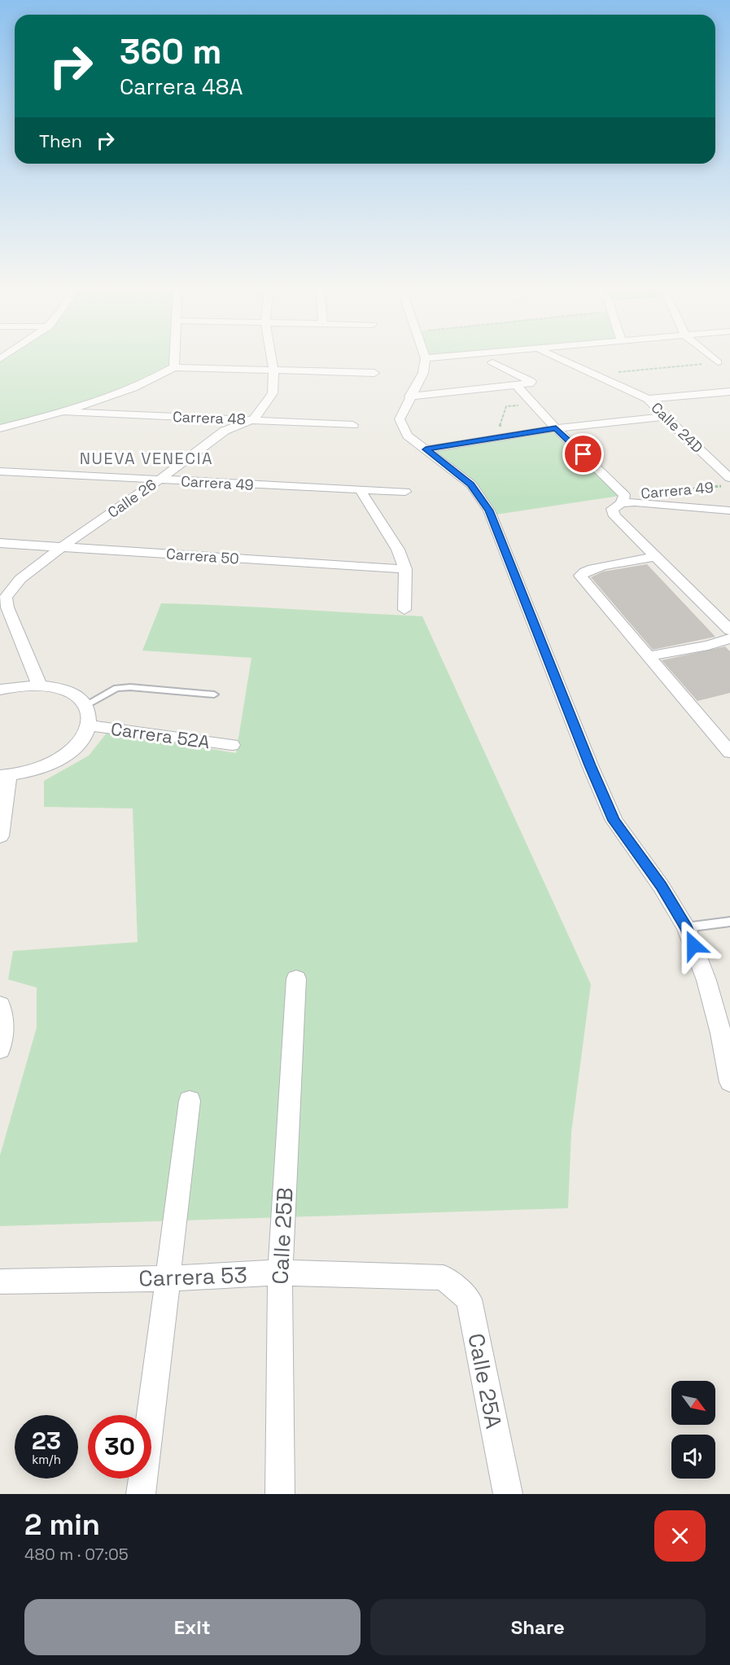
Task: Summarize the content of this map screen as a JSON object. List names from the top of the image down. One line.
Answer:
{"streets":{"street":["Carrera 48","Calle 24D","Carrera 49","Calle 26","Carrera 50","Carrera 52A","Calle 25B","Carrera 53","Calle 25A"]},"crossings":[["Carrera 48","Calle 26"],["Carrera 49","Calle 26"],["Calle 26","Carrera 50"],["Calle 25B","Carrera 53"],["Carrera 53","Calle 25A"]],"districts":["NUEVA VENECIA"],"north":"bottom right","page":{"turn":["360 m","Carrera 48A"],"then":"Then","speed":"23 km/h","limit":"30","heading":["2 min","480 m · 07:05"],"buttons":["Exit","Share"]}}
